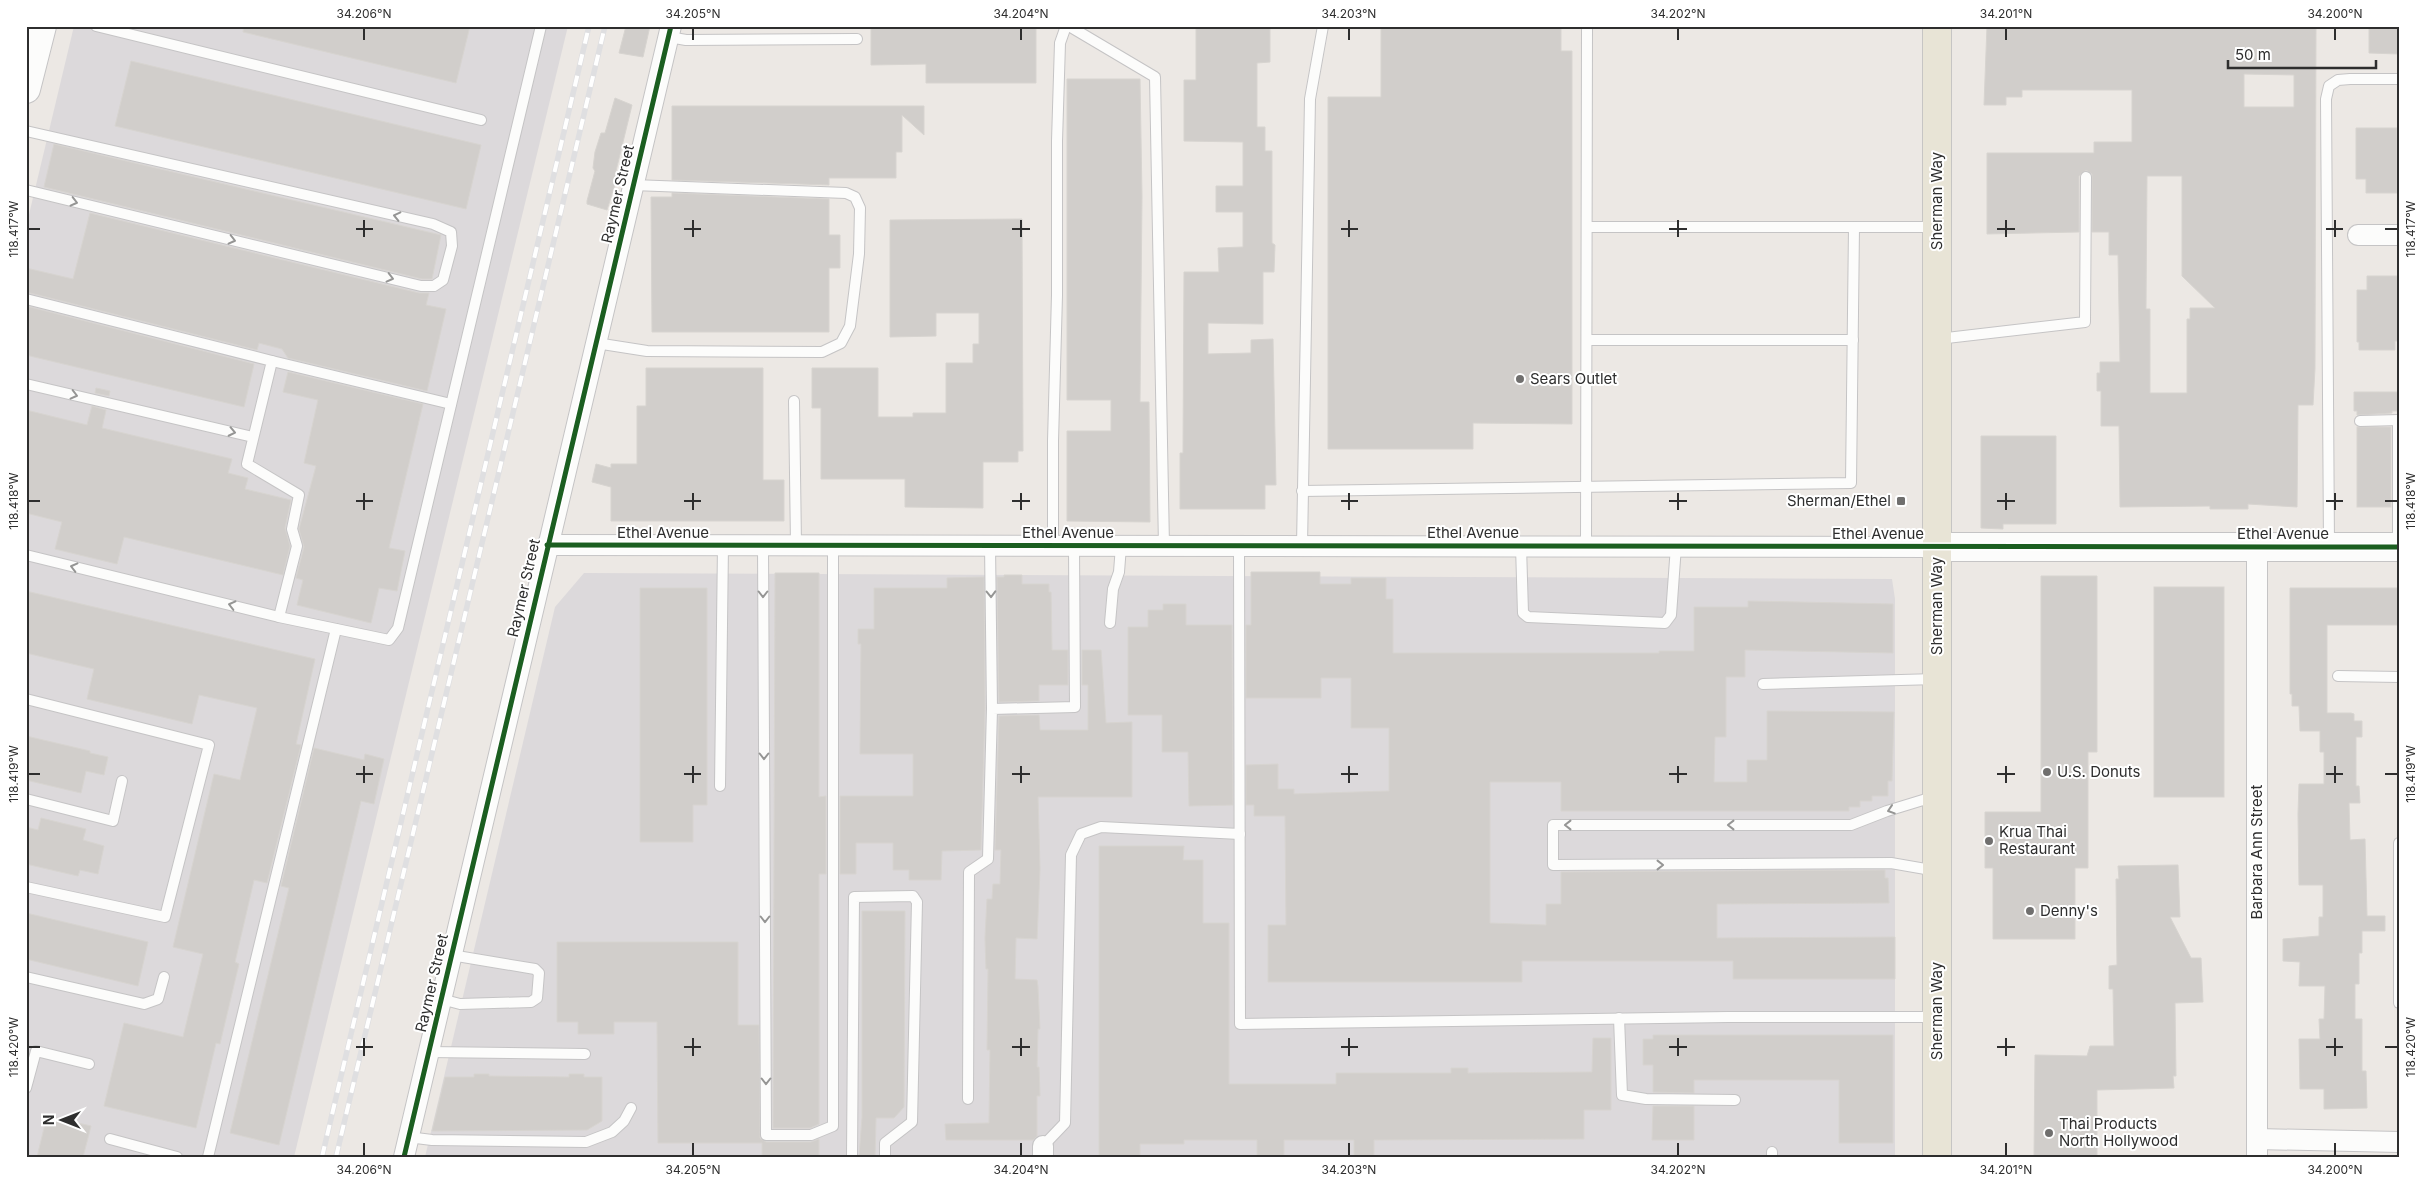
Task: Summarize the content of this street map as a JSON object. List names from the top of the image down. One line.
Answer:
{"streets":{"main road":["Sherman Way"],"street":["Raymer Street","Ethel Avenue","Barbara Ann Street"]},"crossings":[["Raymer Street","Ethel Avenue"],["Sherman Way","Ethel Avenue"],["Ethel Avenue","Barbara Ann Street"]],"places":{"other":["Sears Outlet","U.S. Donuts","Krua Thai Restaurant","Denny's","Thai Products North Hollywood"],"transit":["Sherman/Ethel"]},"scale_bar":"50 m","north":"left","coordinates":["34.206°N","34.205°N","34.204°N","34.203°N","34.202°N","34.201°N","34.200°N","118.417°W","118.418°W","118.419°W","118.420°W"]}
